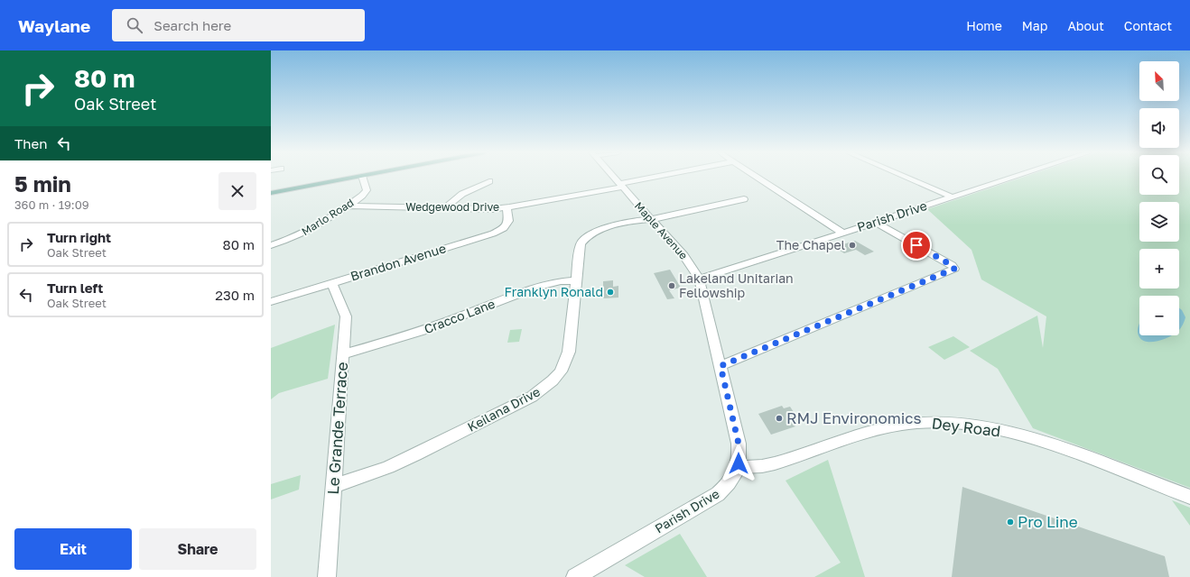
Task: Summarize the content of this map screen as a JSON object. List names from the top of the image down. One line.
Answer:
{"streets":{"street":["Wedgewood Drive","Parish Drive","Marlo Road","Maple Avenue","Brandon Avenue","Cracco Lane","Keilana Drive","Dey Road","Le Grande Terrace"]},"crossings":[["Wedgewood Drive","Marlo Road"],["Wedgewood Drive","Maple Avenue"],["Wedgewood Drive","Brandon Avenue"],["Parish Drive","Maple Avenue"],["Parish Drive","Dey Road"],["Maple Avenue","Keilana Drive"],["Brandon Avenue","Le Grande Terrace"],["Cracco Lane","Keilana Drive"],["Cracco Lane","Le Grande Terrace"],["Keilana Drive","Le Grande Terrace"]],"places":["The Chapel","Lakeland Unitarian Fellowship","Franklyn Ronald","RMJ Environomics","Pro Line"],"north":"top left","page":{"header":"Waylane","search":"Search here","nav":["Home","Map","About","Contact"],"turn":["80 m","Oak Street"],"map_buttons":["+","−"],"then":"Then","heading":["5 min","360 m · 19:09"],"list":[{"name":"Turn right","note":"Oak Street","value":"80 m"},{"name":"Turn left","note":"Oak Street","value":"230 m"}],"buttons":["Exit","Share"]}}
